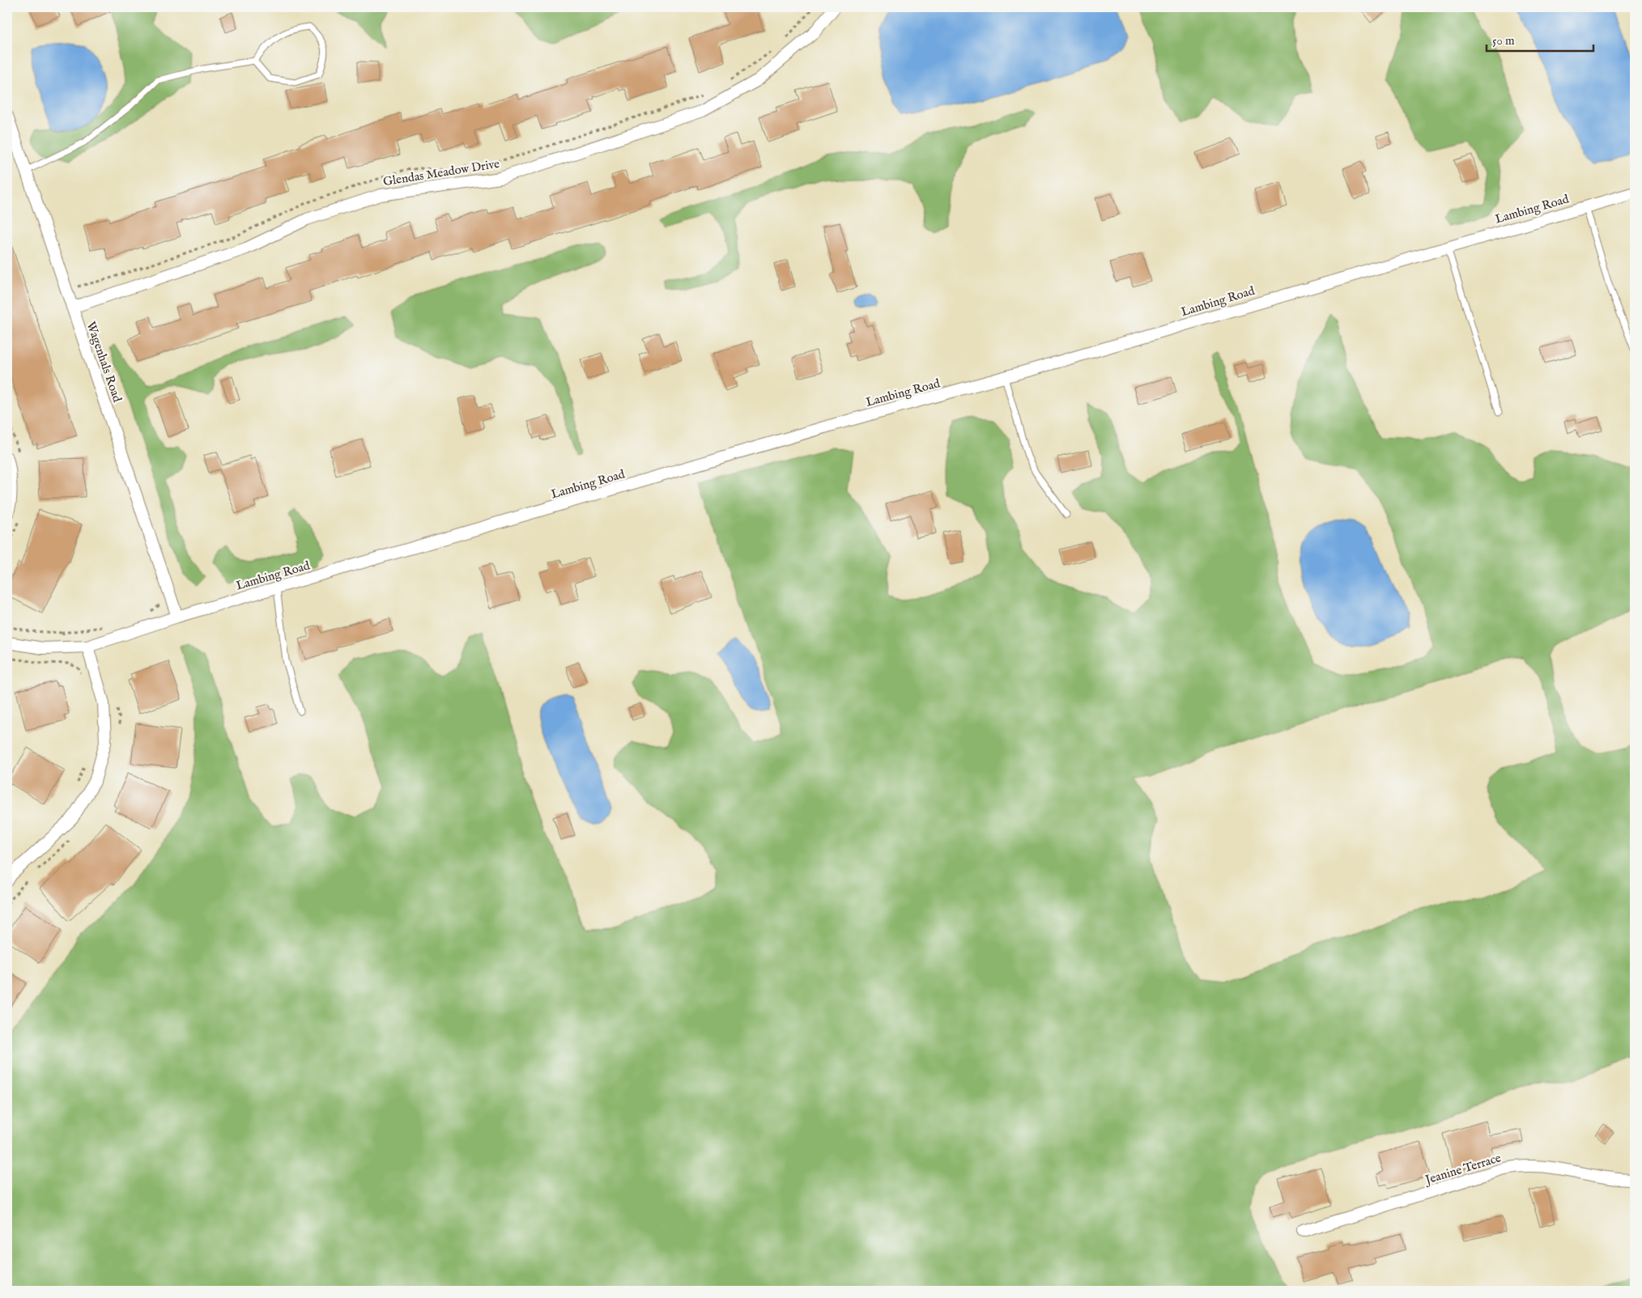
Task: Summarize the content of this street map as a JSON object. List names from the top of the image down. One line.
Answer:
{"streets":{"street":["Glendas Meadow Drive","Lambing Road","Wagenhals Road","Jeanine Terrace"]},"crossings":[["Glendas Meadow Drive","Wagenhals Road"],["Lambing Road","Wagenhals Road"]],"scale_bar":"50 m"}
